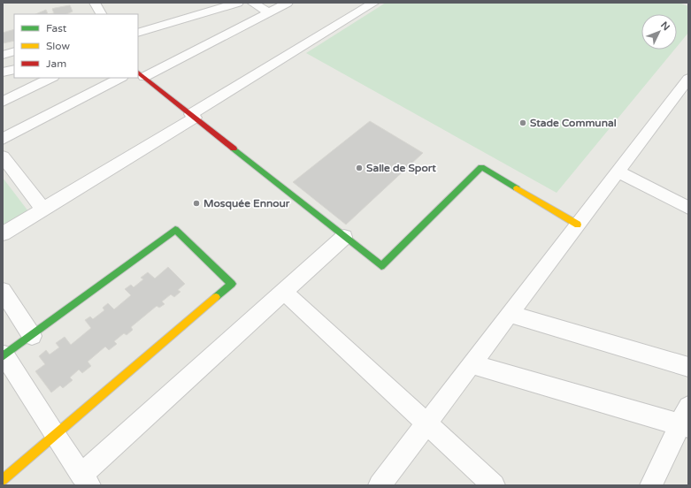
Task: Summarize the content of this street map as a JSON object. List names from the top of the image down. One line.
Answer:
{"places":["Stade Communal","Salle de Sport","Mosquée Ennour"],"legend":["Fast","Slow","Jam"],"north":"top right"}
